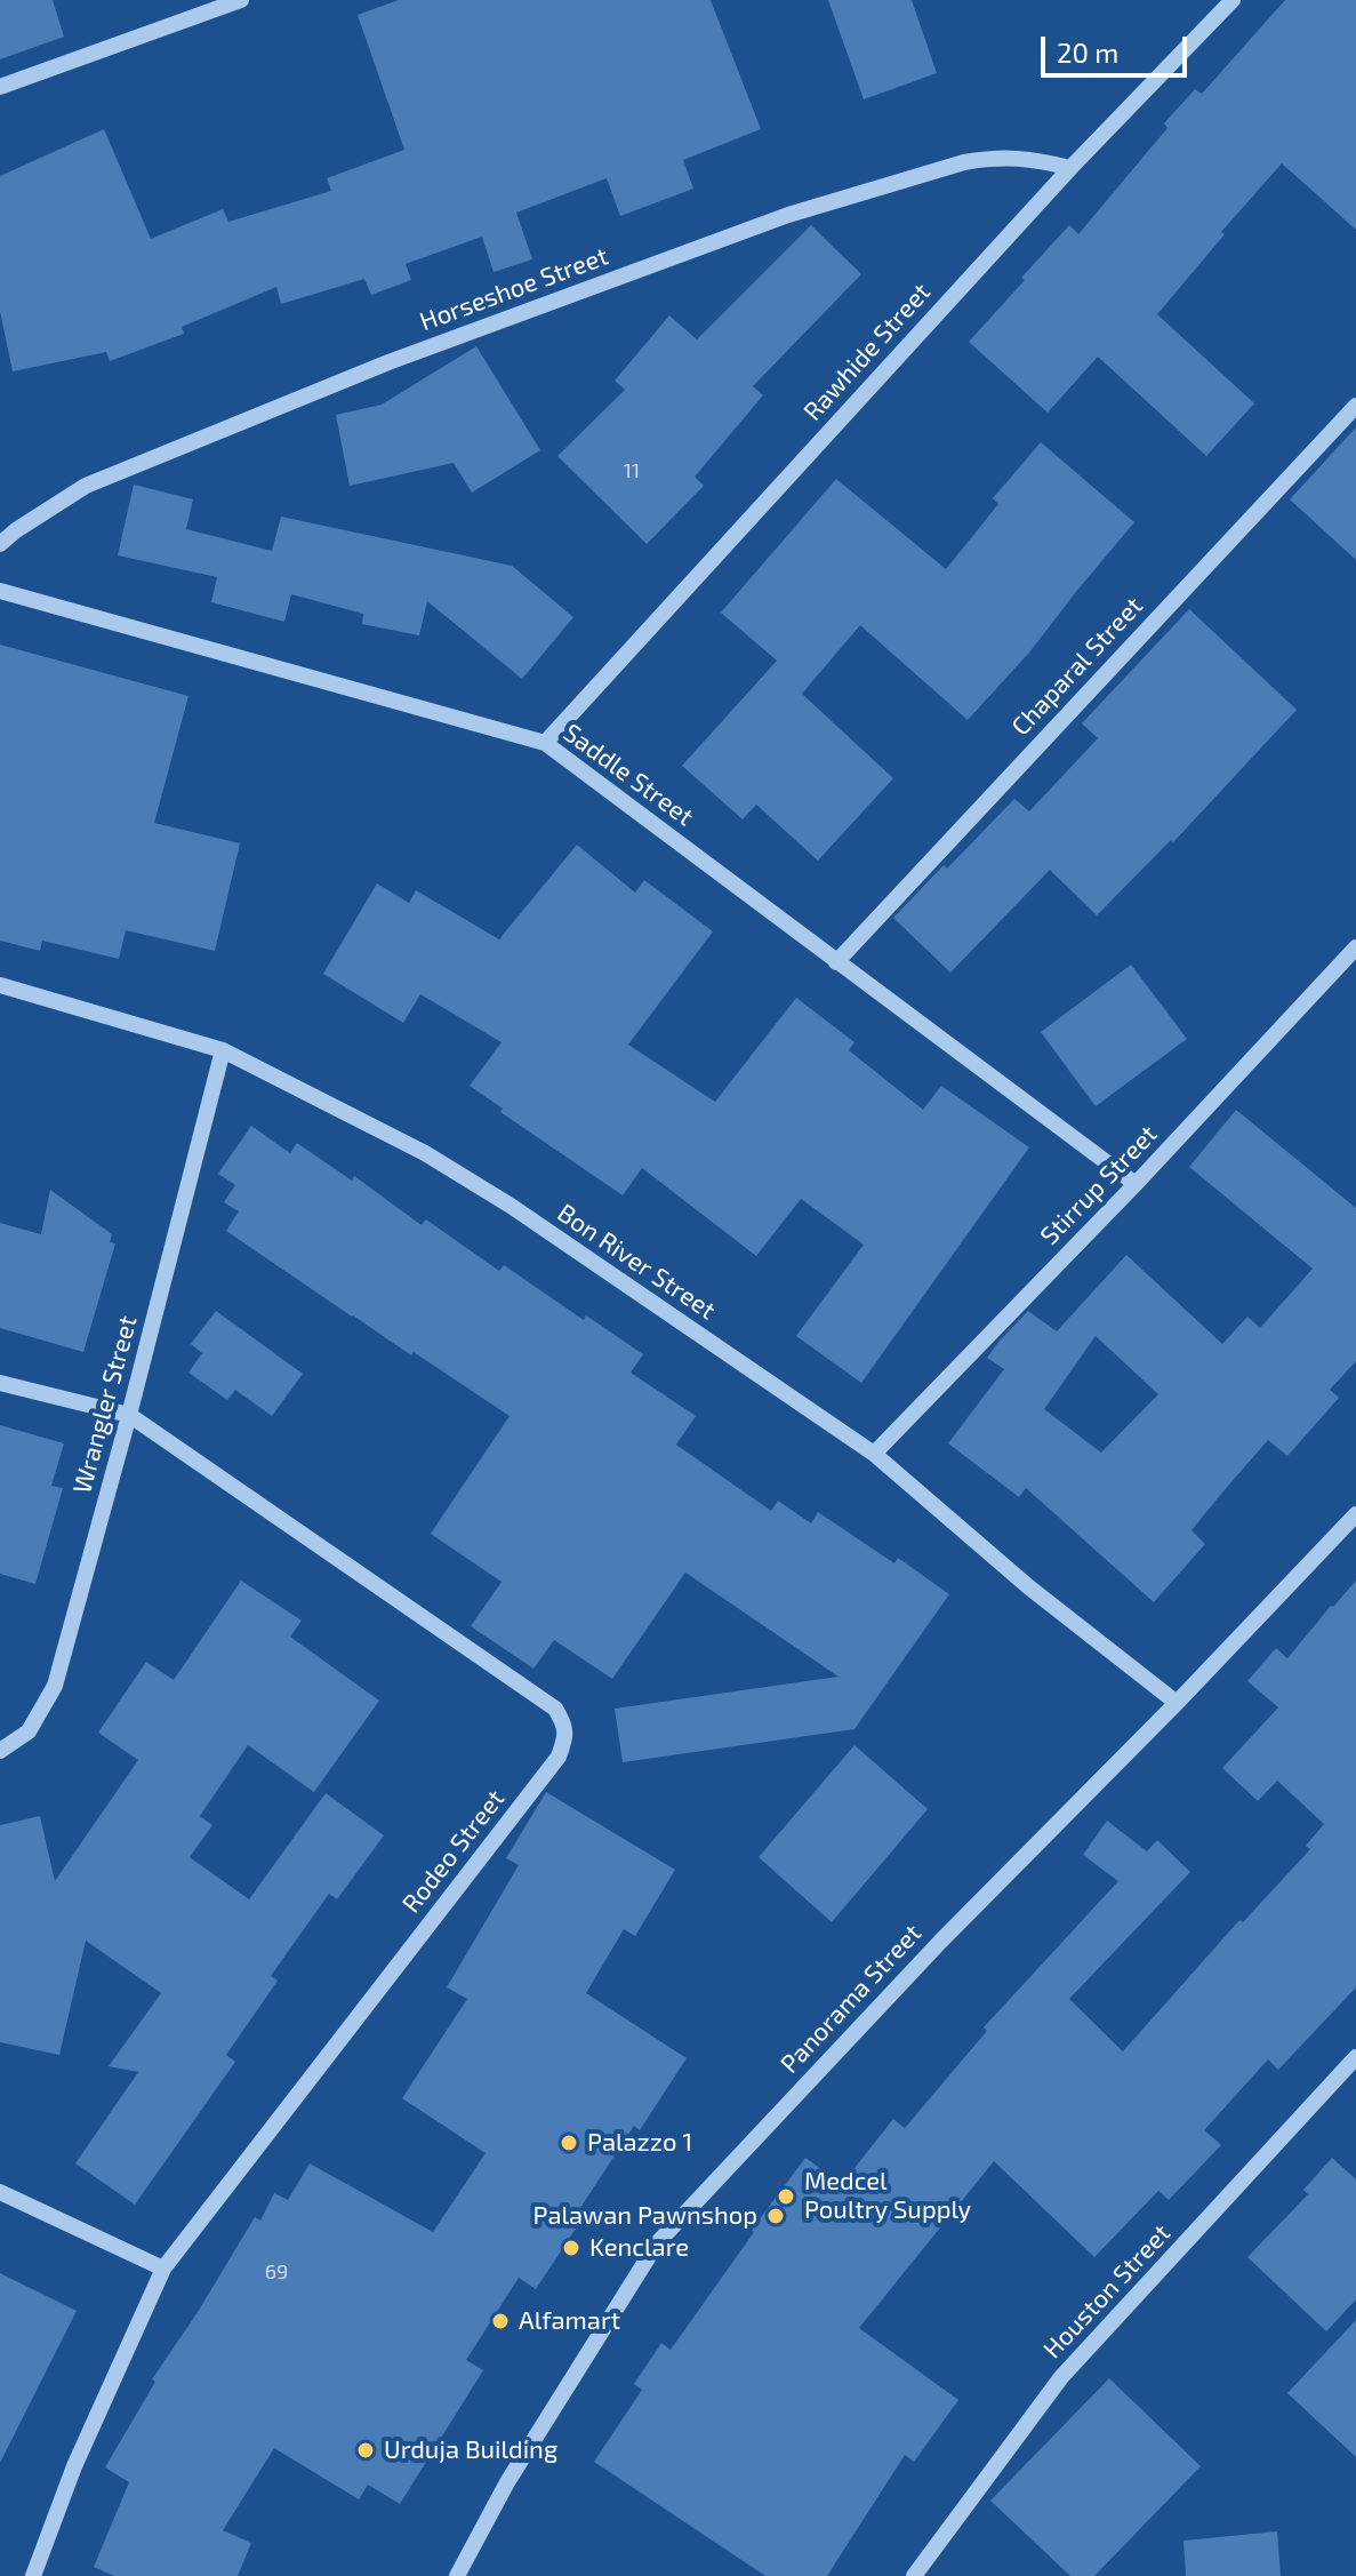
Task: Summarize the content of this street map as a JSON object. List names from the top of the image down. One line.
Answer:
{"streets":{"street":["Horseshoe Street","Rawhide Street","Chaparal Street","Saddle Street","Stirrup Street","Bon River Street","Wrangler Street","Rodeo Street","Panorama Street","Houston Street"]},"crossings":[["Horseshoe Street","Rawhide Street"],["Rawhide Street","Saddle Street"],["Chaparal Street","Saddle Street"],["Saddle Street","Stirrup Street"],["Stirrup Street","Bon River Street"],["Bon River Street","Wrangler Street"],["Bon River Street","Panorama Street"],["Wrangler Street","Rodeo Street"]],"places":["Palazzo 1","Medcel Poultry Supply","Palawan Pawnshop","Kenclare","Alfamart","Urduja Building"],"house_numbers":["11","69"],"scale_bar":"20 m"}
